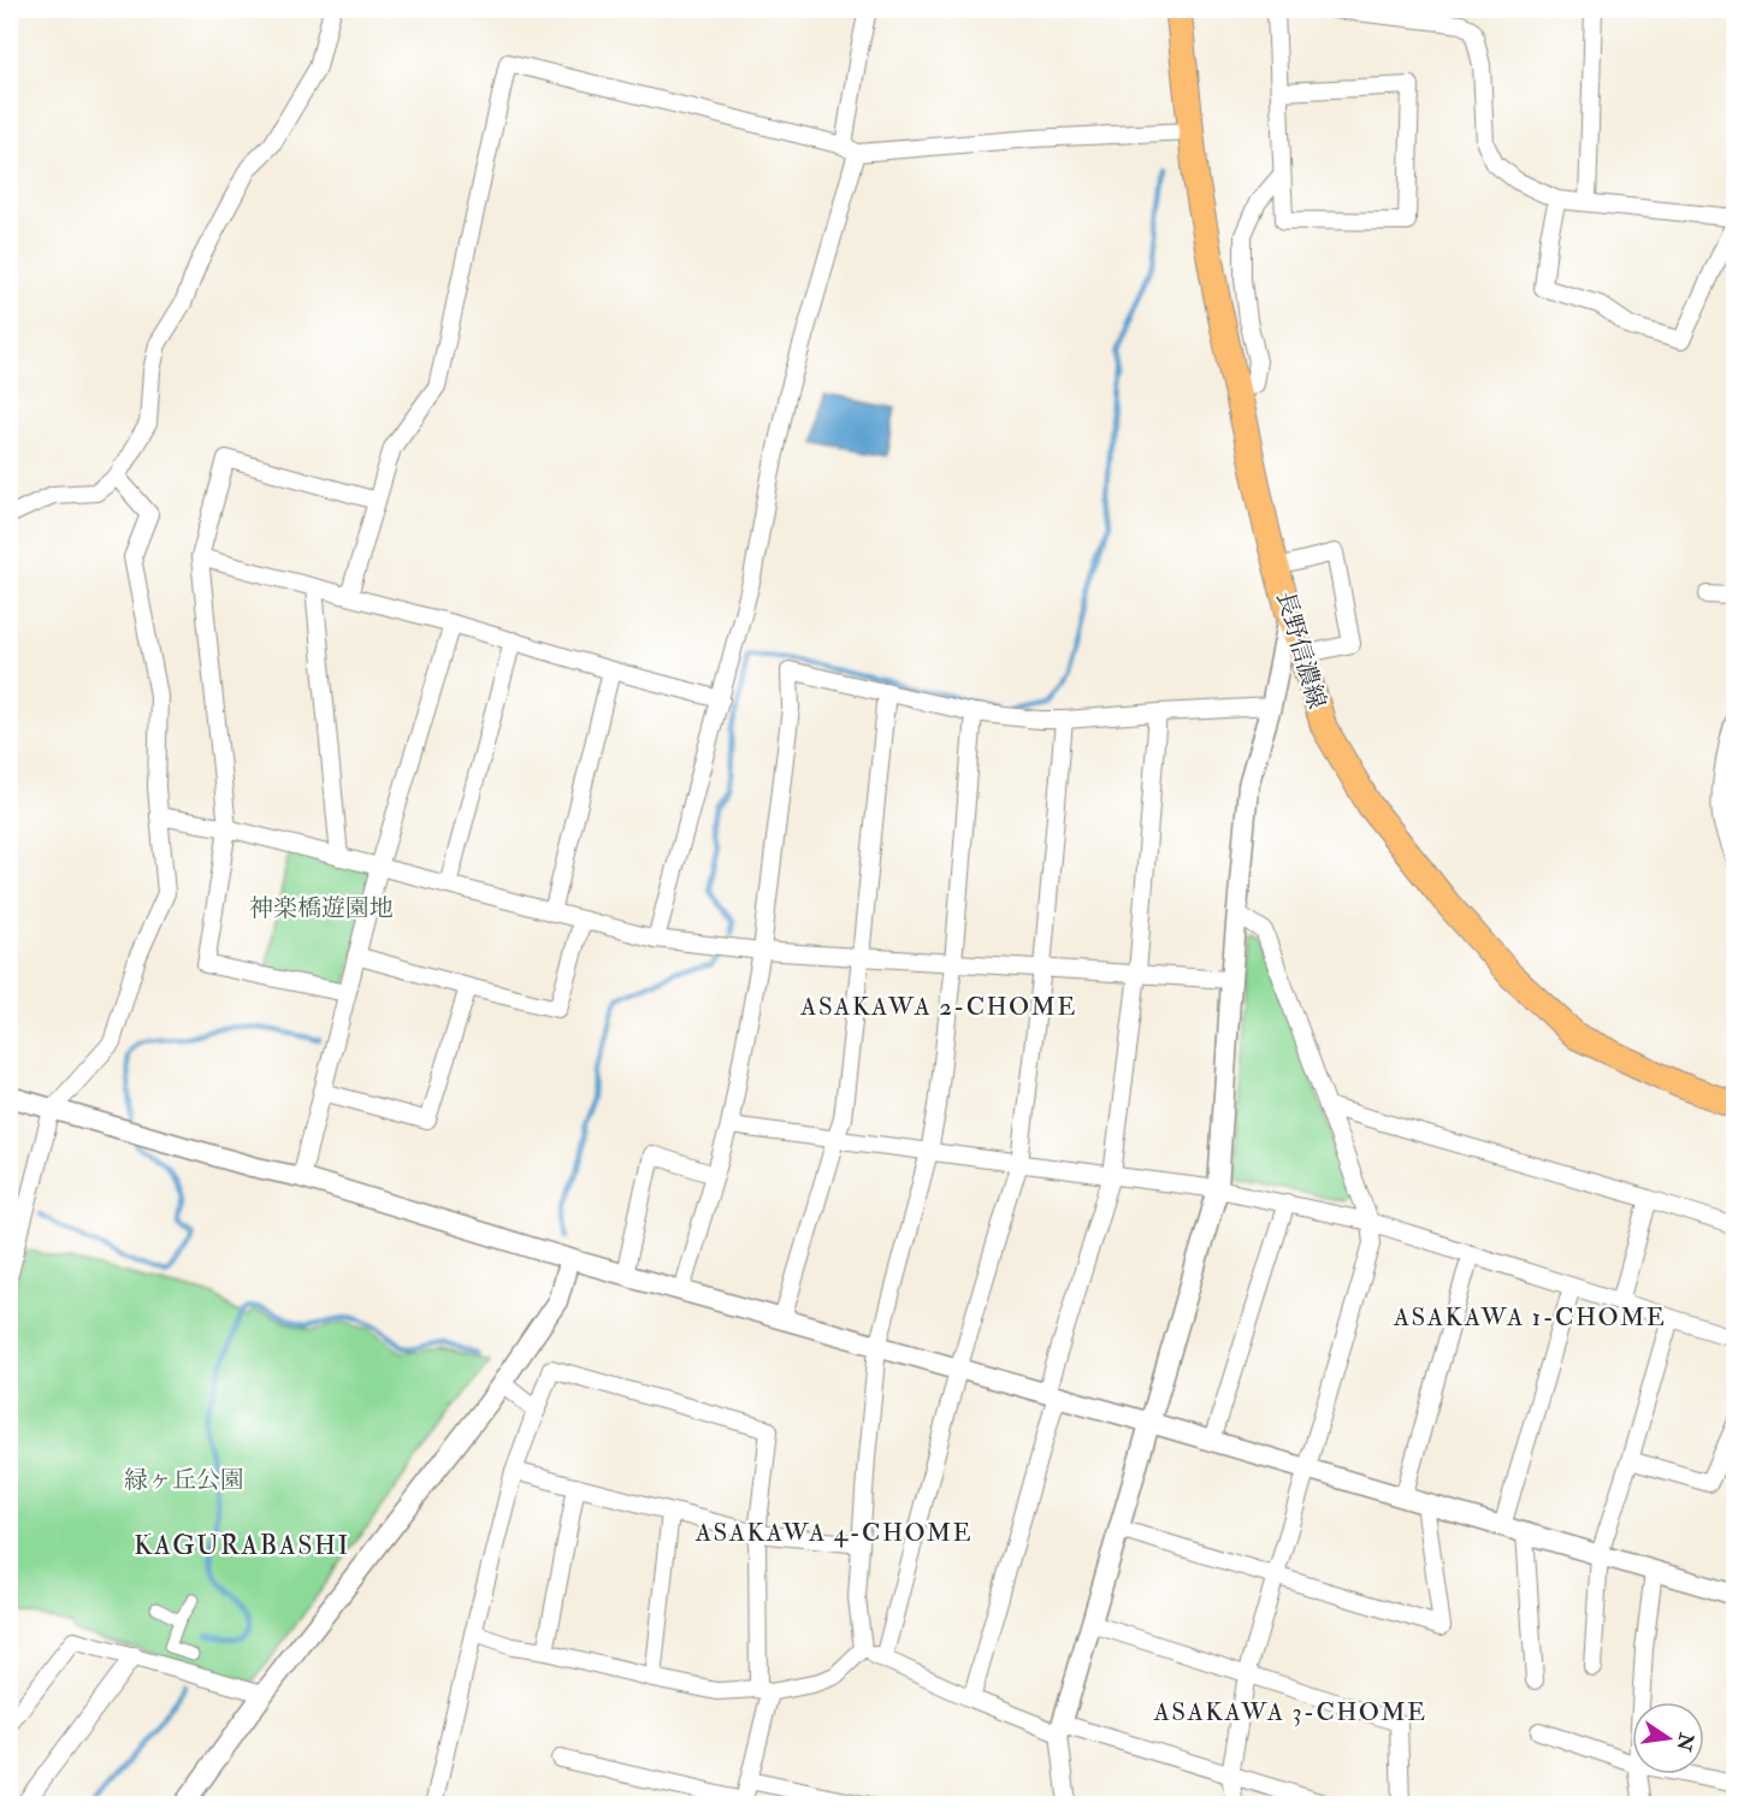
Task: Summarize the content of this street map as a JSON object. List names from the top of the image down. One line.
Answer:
{"streets":{"main road":["長野信濃線"]},"districts":["ASAKAWA 2-CHOME","ASAKAWA 1-CHOME","ASAKAWA 4-CHOME","KAGURABASHI","ASAKAWA 3-CHOME"],"parks":["神楽橋遊園地","緑ヶ丘公園"],"north":"right"}
